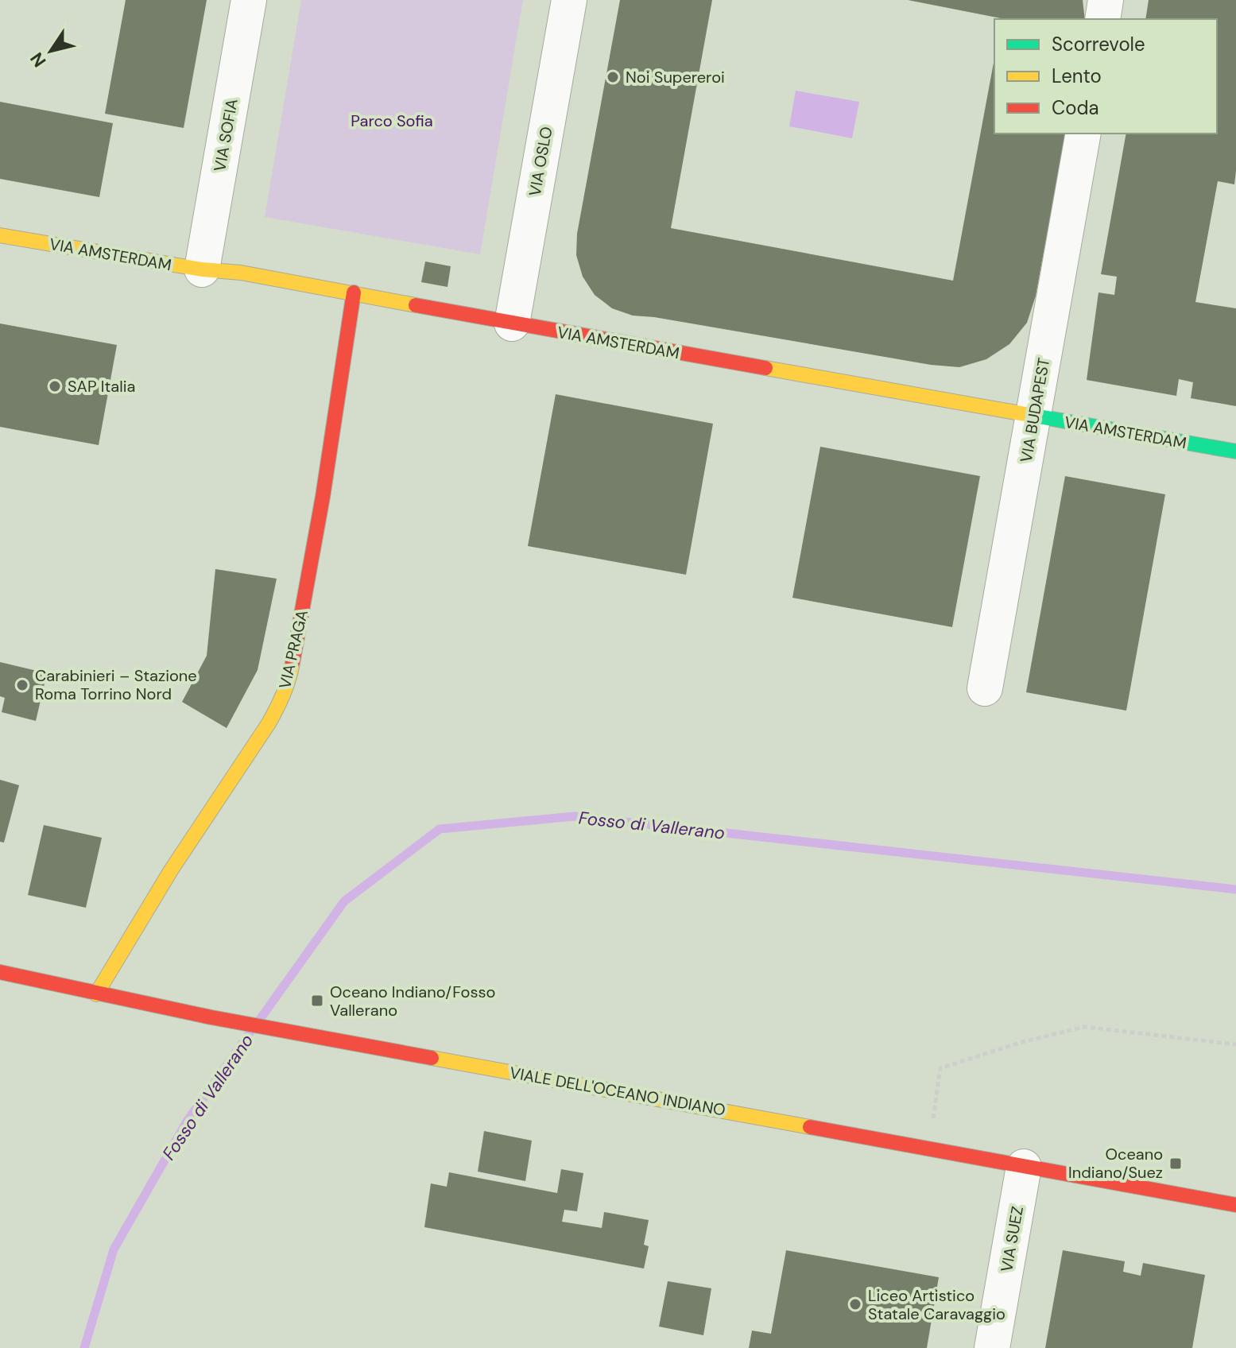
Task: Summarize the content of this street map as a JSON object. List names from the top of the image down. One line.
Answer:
{"streets":{"street":["VIA SOFIA","VIA OSLO","VIA AMSTERDAM","VIA BUDAPEST","VIA PRAGA","VIALE DELL'OCEANO INDIANO","VIA SUEZ"]},"crossings":[["VIA SOFIA","VIA AMSTERDAM"],["VIA OSLO","VIA AMSTERDAM"],["VIA AMSTERDAM","VIA BUDAPEST"],["VIA AMSTERDAM","VIA PRAGA"],["VIA PRAGA","VIALE DELL'OCEANO INDIANO"],["VIALE DELL'OCEANO INDIANO","VIA SUEZ"]],"water":["Fosso di Vallerano"],"parks":["Parco Sofia"],"places":{"other":["Noi Supereroi","SAP Italia","Carabinieri – Stazione Roma Torrino Nord","Liceo Artistico Statale Caravaggio"],"transit":["Oceano Indiano/Fosso Vallerano","Oceano Indiano/Suez"]},"legend":["Scorrevole","Lento","Coda"],"north":"bottom left"}
